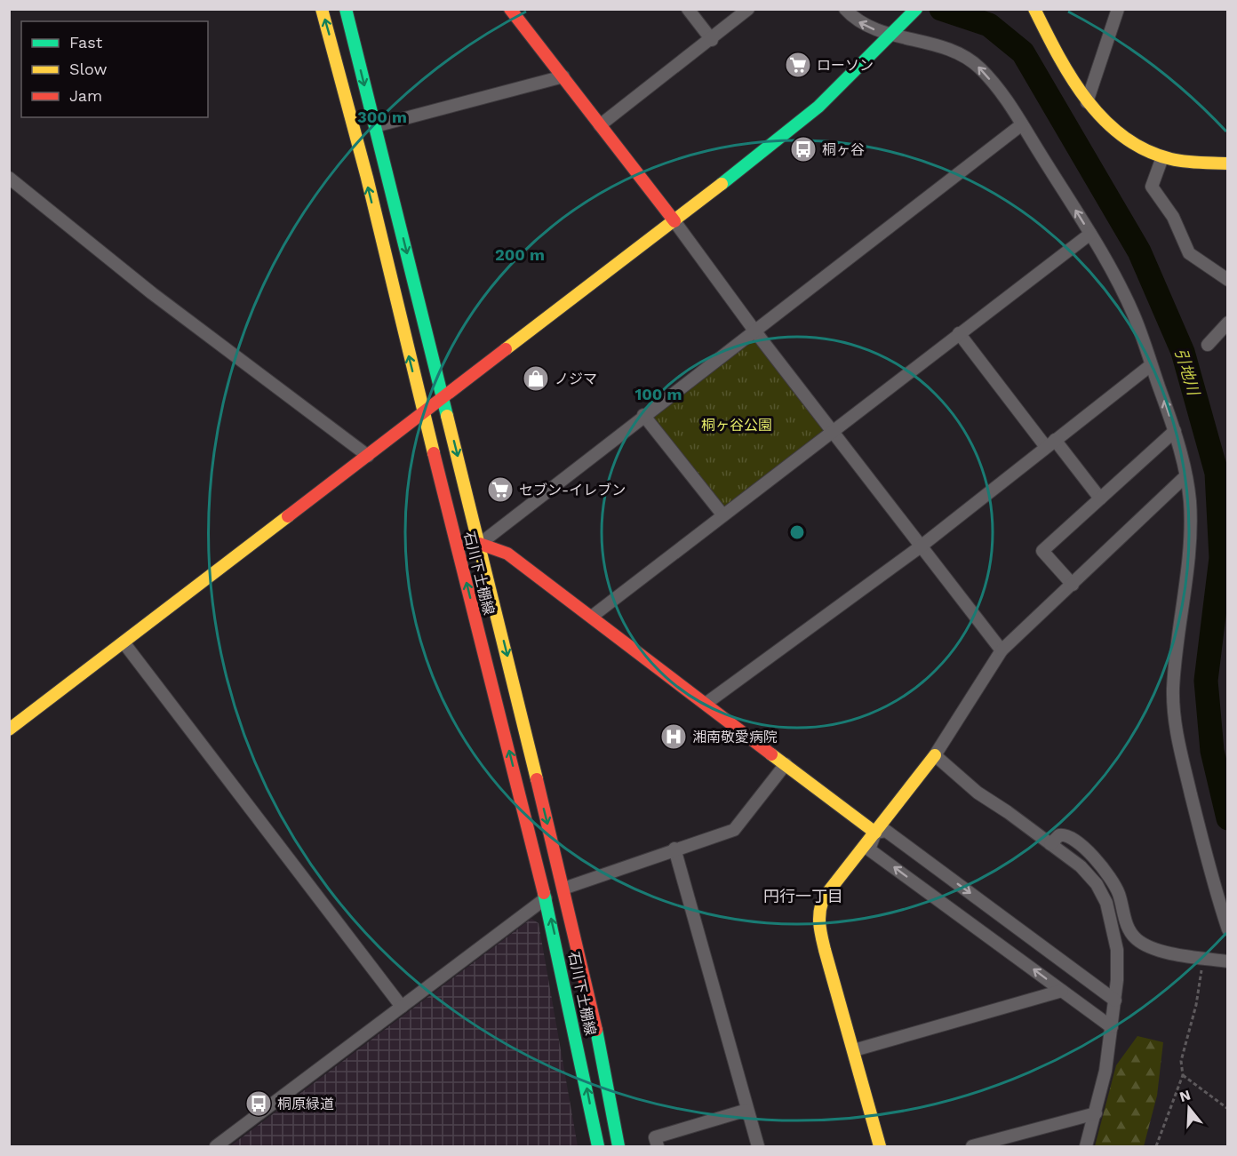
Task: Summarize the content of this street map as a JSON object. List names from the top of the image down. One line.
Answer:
{"streets":{"street":["石川下土棚線"]},"districts":["円行一丁目"],"water":["引地川"],"parks":["桐ヶ谷公園"],"places":{"supermarket":["ローソン","セブン-イレブン"],"bus stop":["桐ヶ谷","桐原緑道"],"shop":["ノジマ"],"hospital":["湘南敬愛病院"]},"legend":["Fast","Slow","Jam"],"north":"top","rings":["300 m","200 m","100 m"]}
